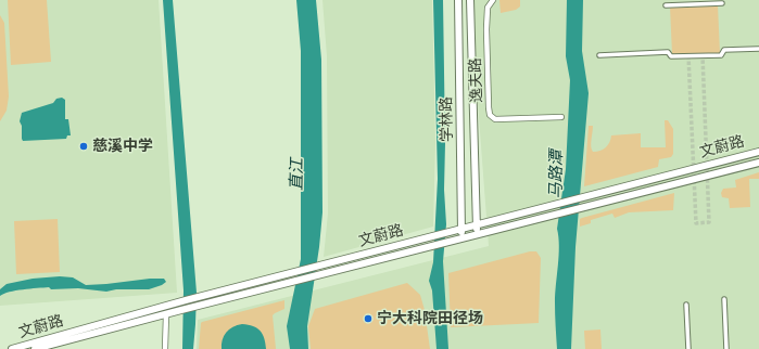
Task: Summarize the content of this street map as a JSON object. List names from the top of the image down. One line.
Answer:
{"streets":{"main road":["学林路","文蔚路"],"street":["逸夫路"]},"crossings":[["学林路","文蔚路"]],"water":["直江","马路潭"],"places":["慈溪中学","宁大科院田径场"]}
